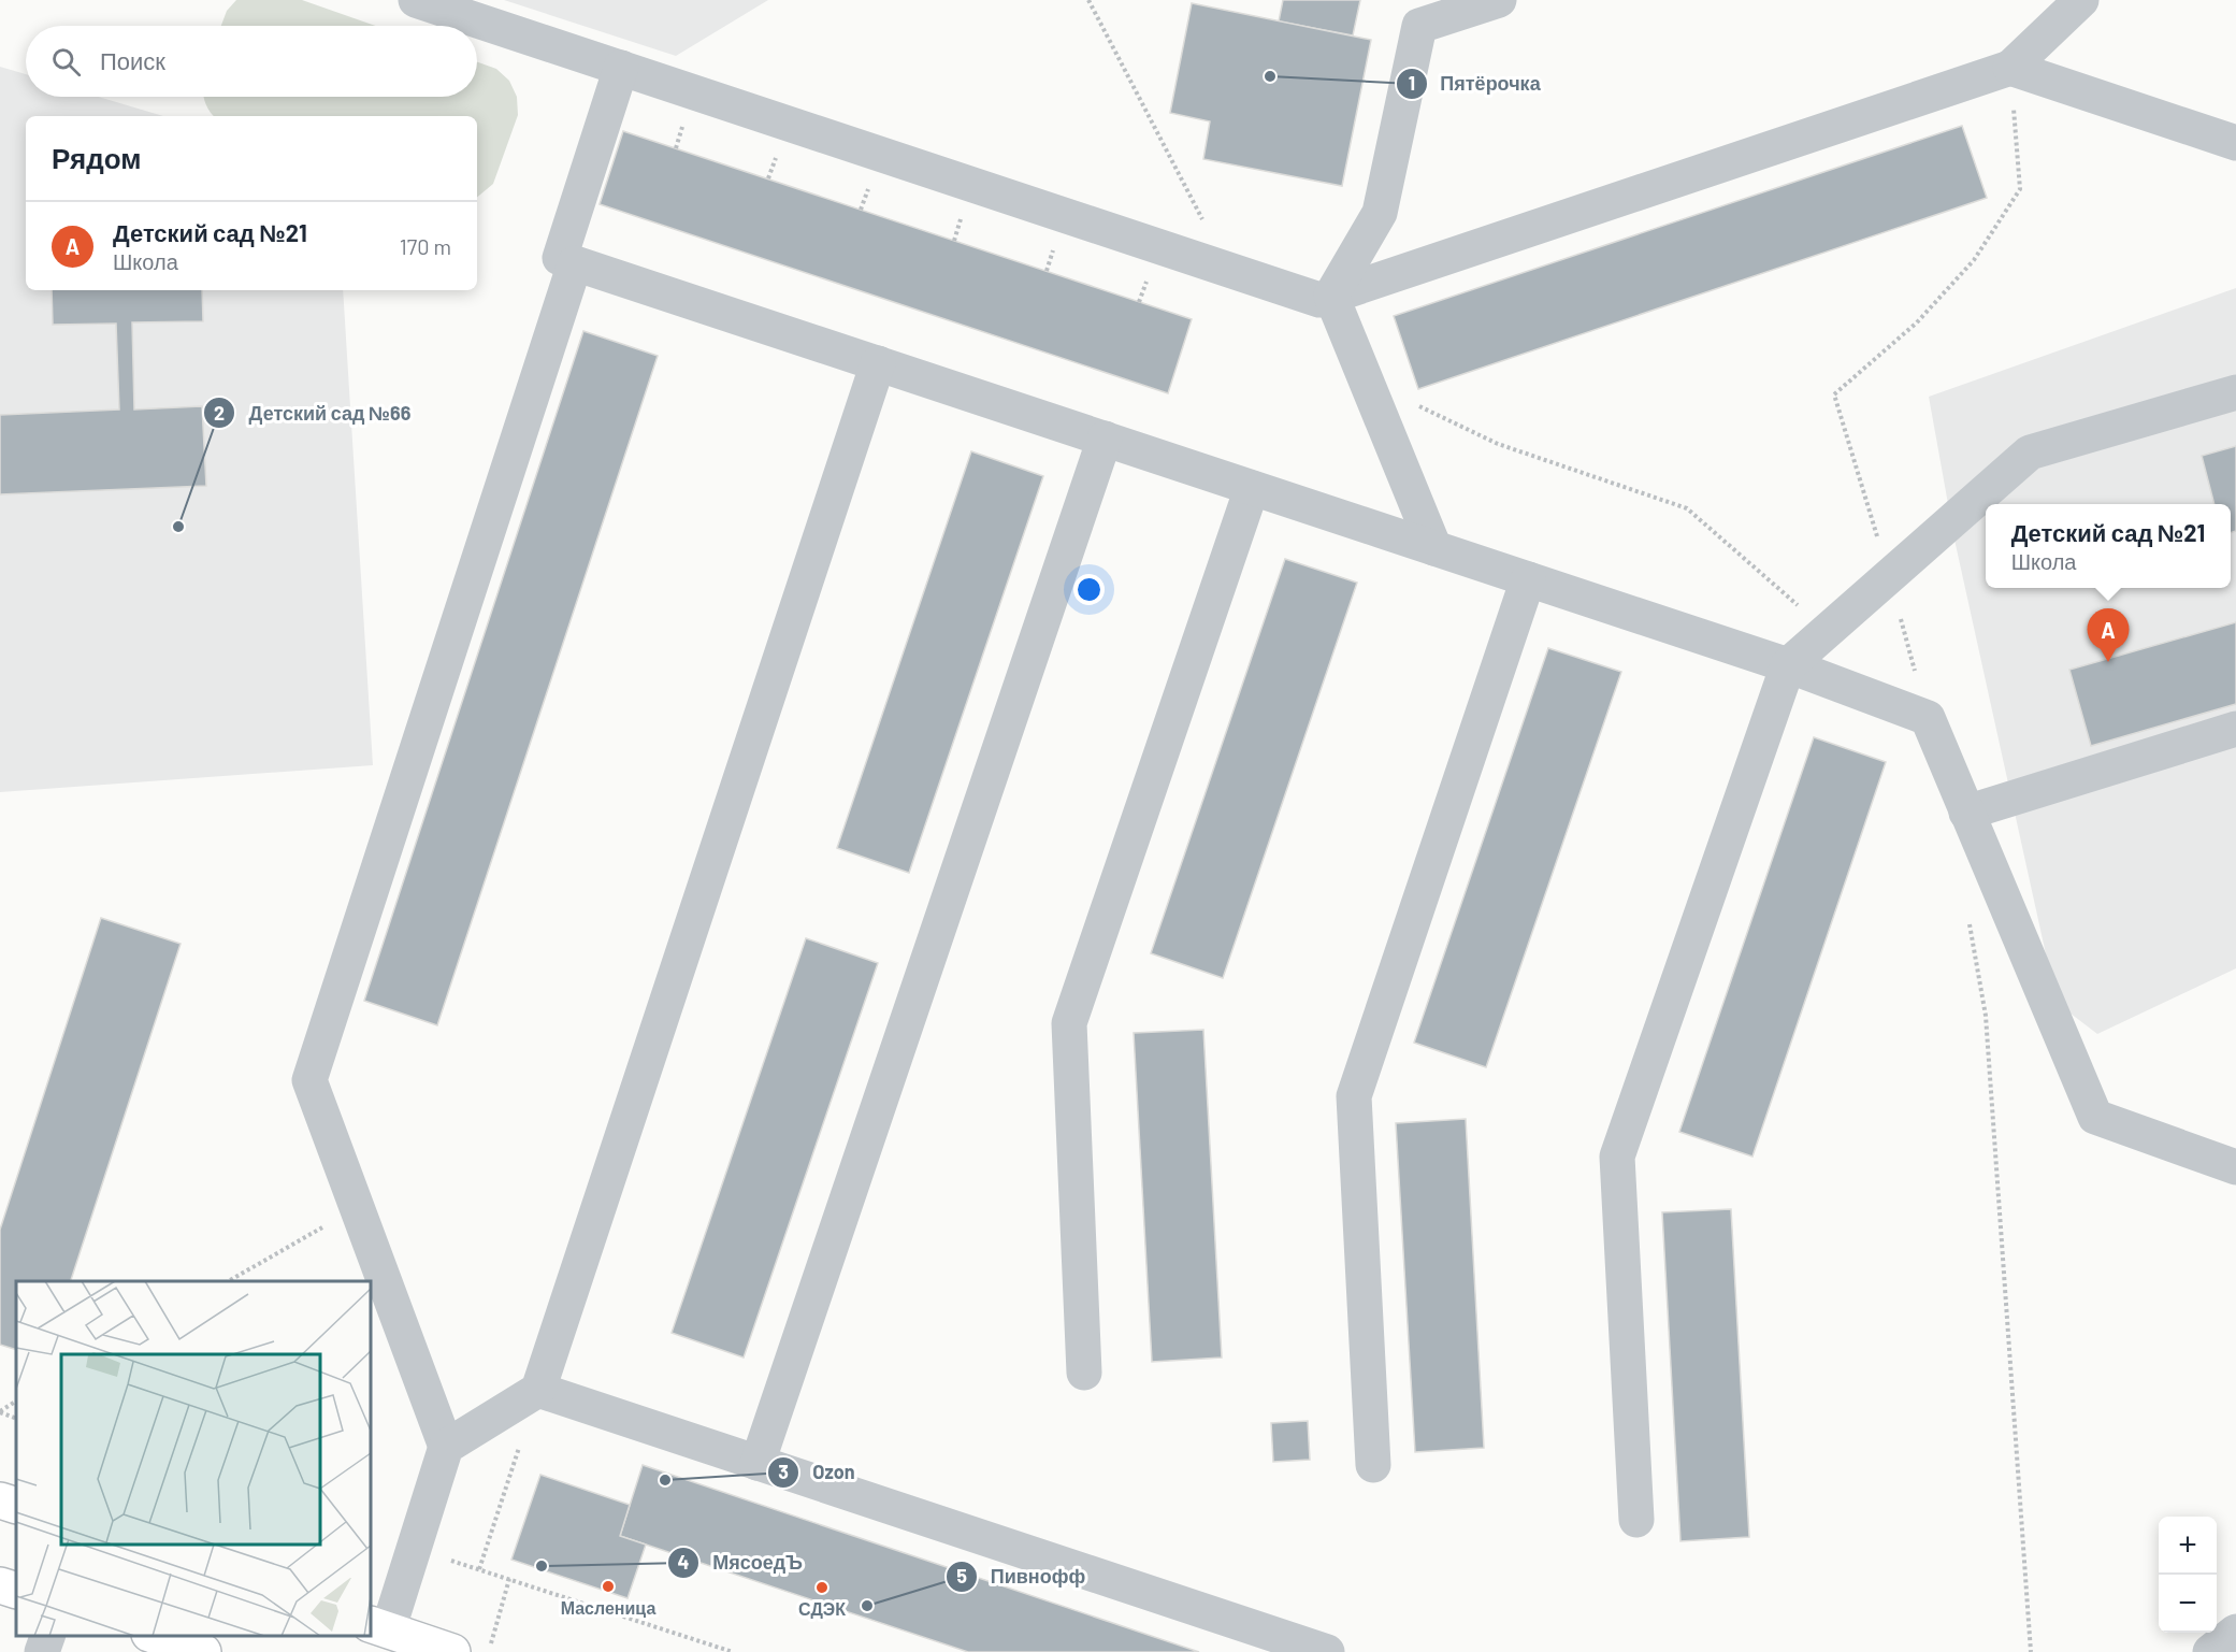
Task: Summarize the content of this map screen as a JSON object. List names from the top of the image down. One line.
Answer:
{"places":["Пятёрочка","Детский сад №66","Ozon","МясоедЪ","Масленица","СДЭК","Пивнофф"],"page":{"search":"Поиск","heading":"Рядом","list":[{"mark":"A","name":"Детский сад №21","note":"Школа","value":"170 m"}],"popup":["Детский сад №21","Школа"],"pins":"A","map_buttons":["+","−"]}}
